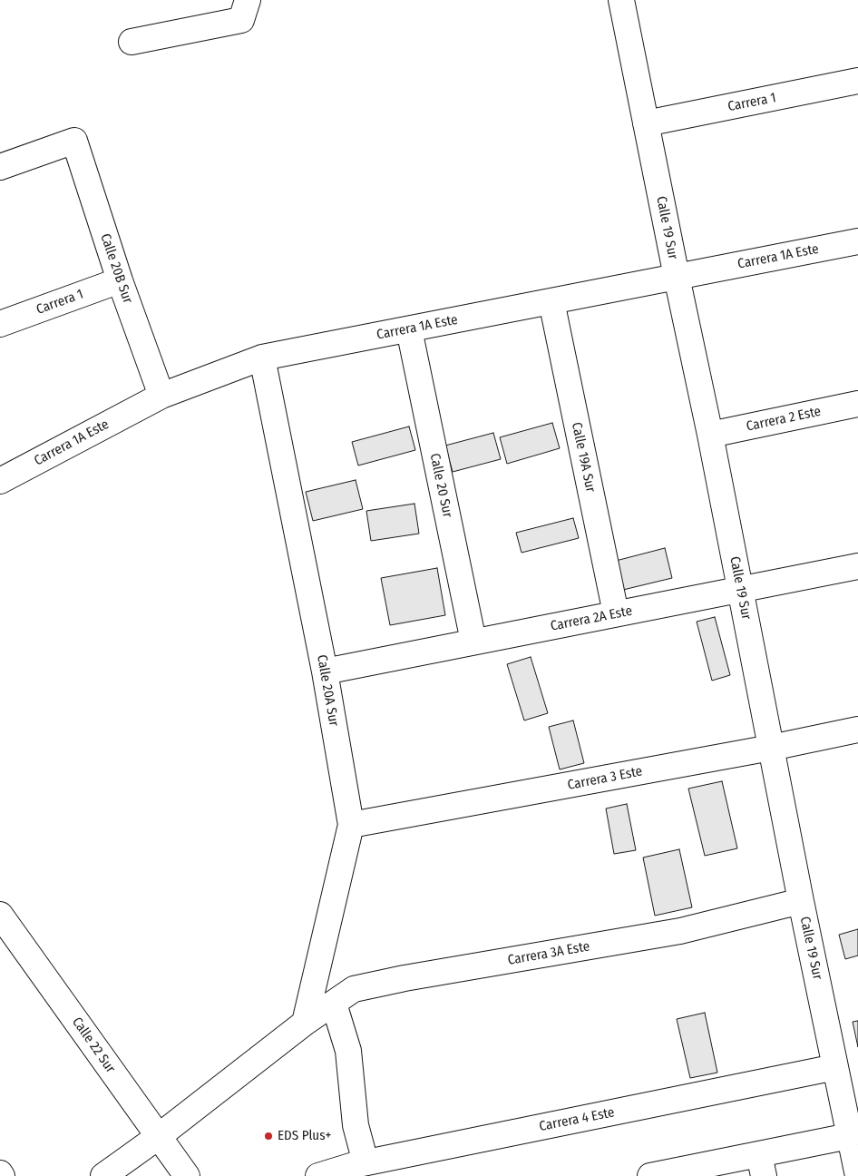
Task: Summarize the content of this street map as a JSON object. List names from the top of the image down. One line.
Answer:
{"streets":{"street":["Carrera 1","Calle 19 Sur","Carrera 1A Este","Calle 20B Sur","Carrera 2 Este","Calle 19A Sur","Calle 20 Sur","Carrera 2A Este","Calle 20A Sur","Carrera 3 Este","Carrera 3A Este","Calle 22 Sur","Carrera 4 Este"]},"crossings":[["Carrera 1","Calle 19 Sur"],["Carrera 1","Calle 20B Sur"],["Calle 19 Sur","Carrera 1A Este"],["Calle 19 Sur","Carrera 2 Este"],["Calle 19 Sur","Carrera 2A Este"],["Calle 19 Sur","Carrera 3 Este"],["Calle 19 Sur","Carrera 3A Este"],["Calle 19 Sur","Carrera 4 Este"],["Carrera 1A Este","Calle 20B Sur"],["Carrera 1A Este","Calle 19A Sur"],["Carrera 1A Este","Calle 20 Sur"],["Carrera 1A Este","Calle 20A Sur"],["Calle 19A Sur","Carrera 2A Este"],["Calle 20 Sur","Carrera 2A Este"],["Carrera 2A Este","Calle 20A Sur"],["Calle 20A Sur","Carrera 3 Este"],["Calle 20A Sur","Carrera 3A Este"],["Carrera 3A Este","Calle 22 Sur"]],"places":["EDS Plus+"]}
